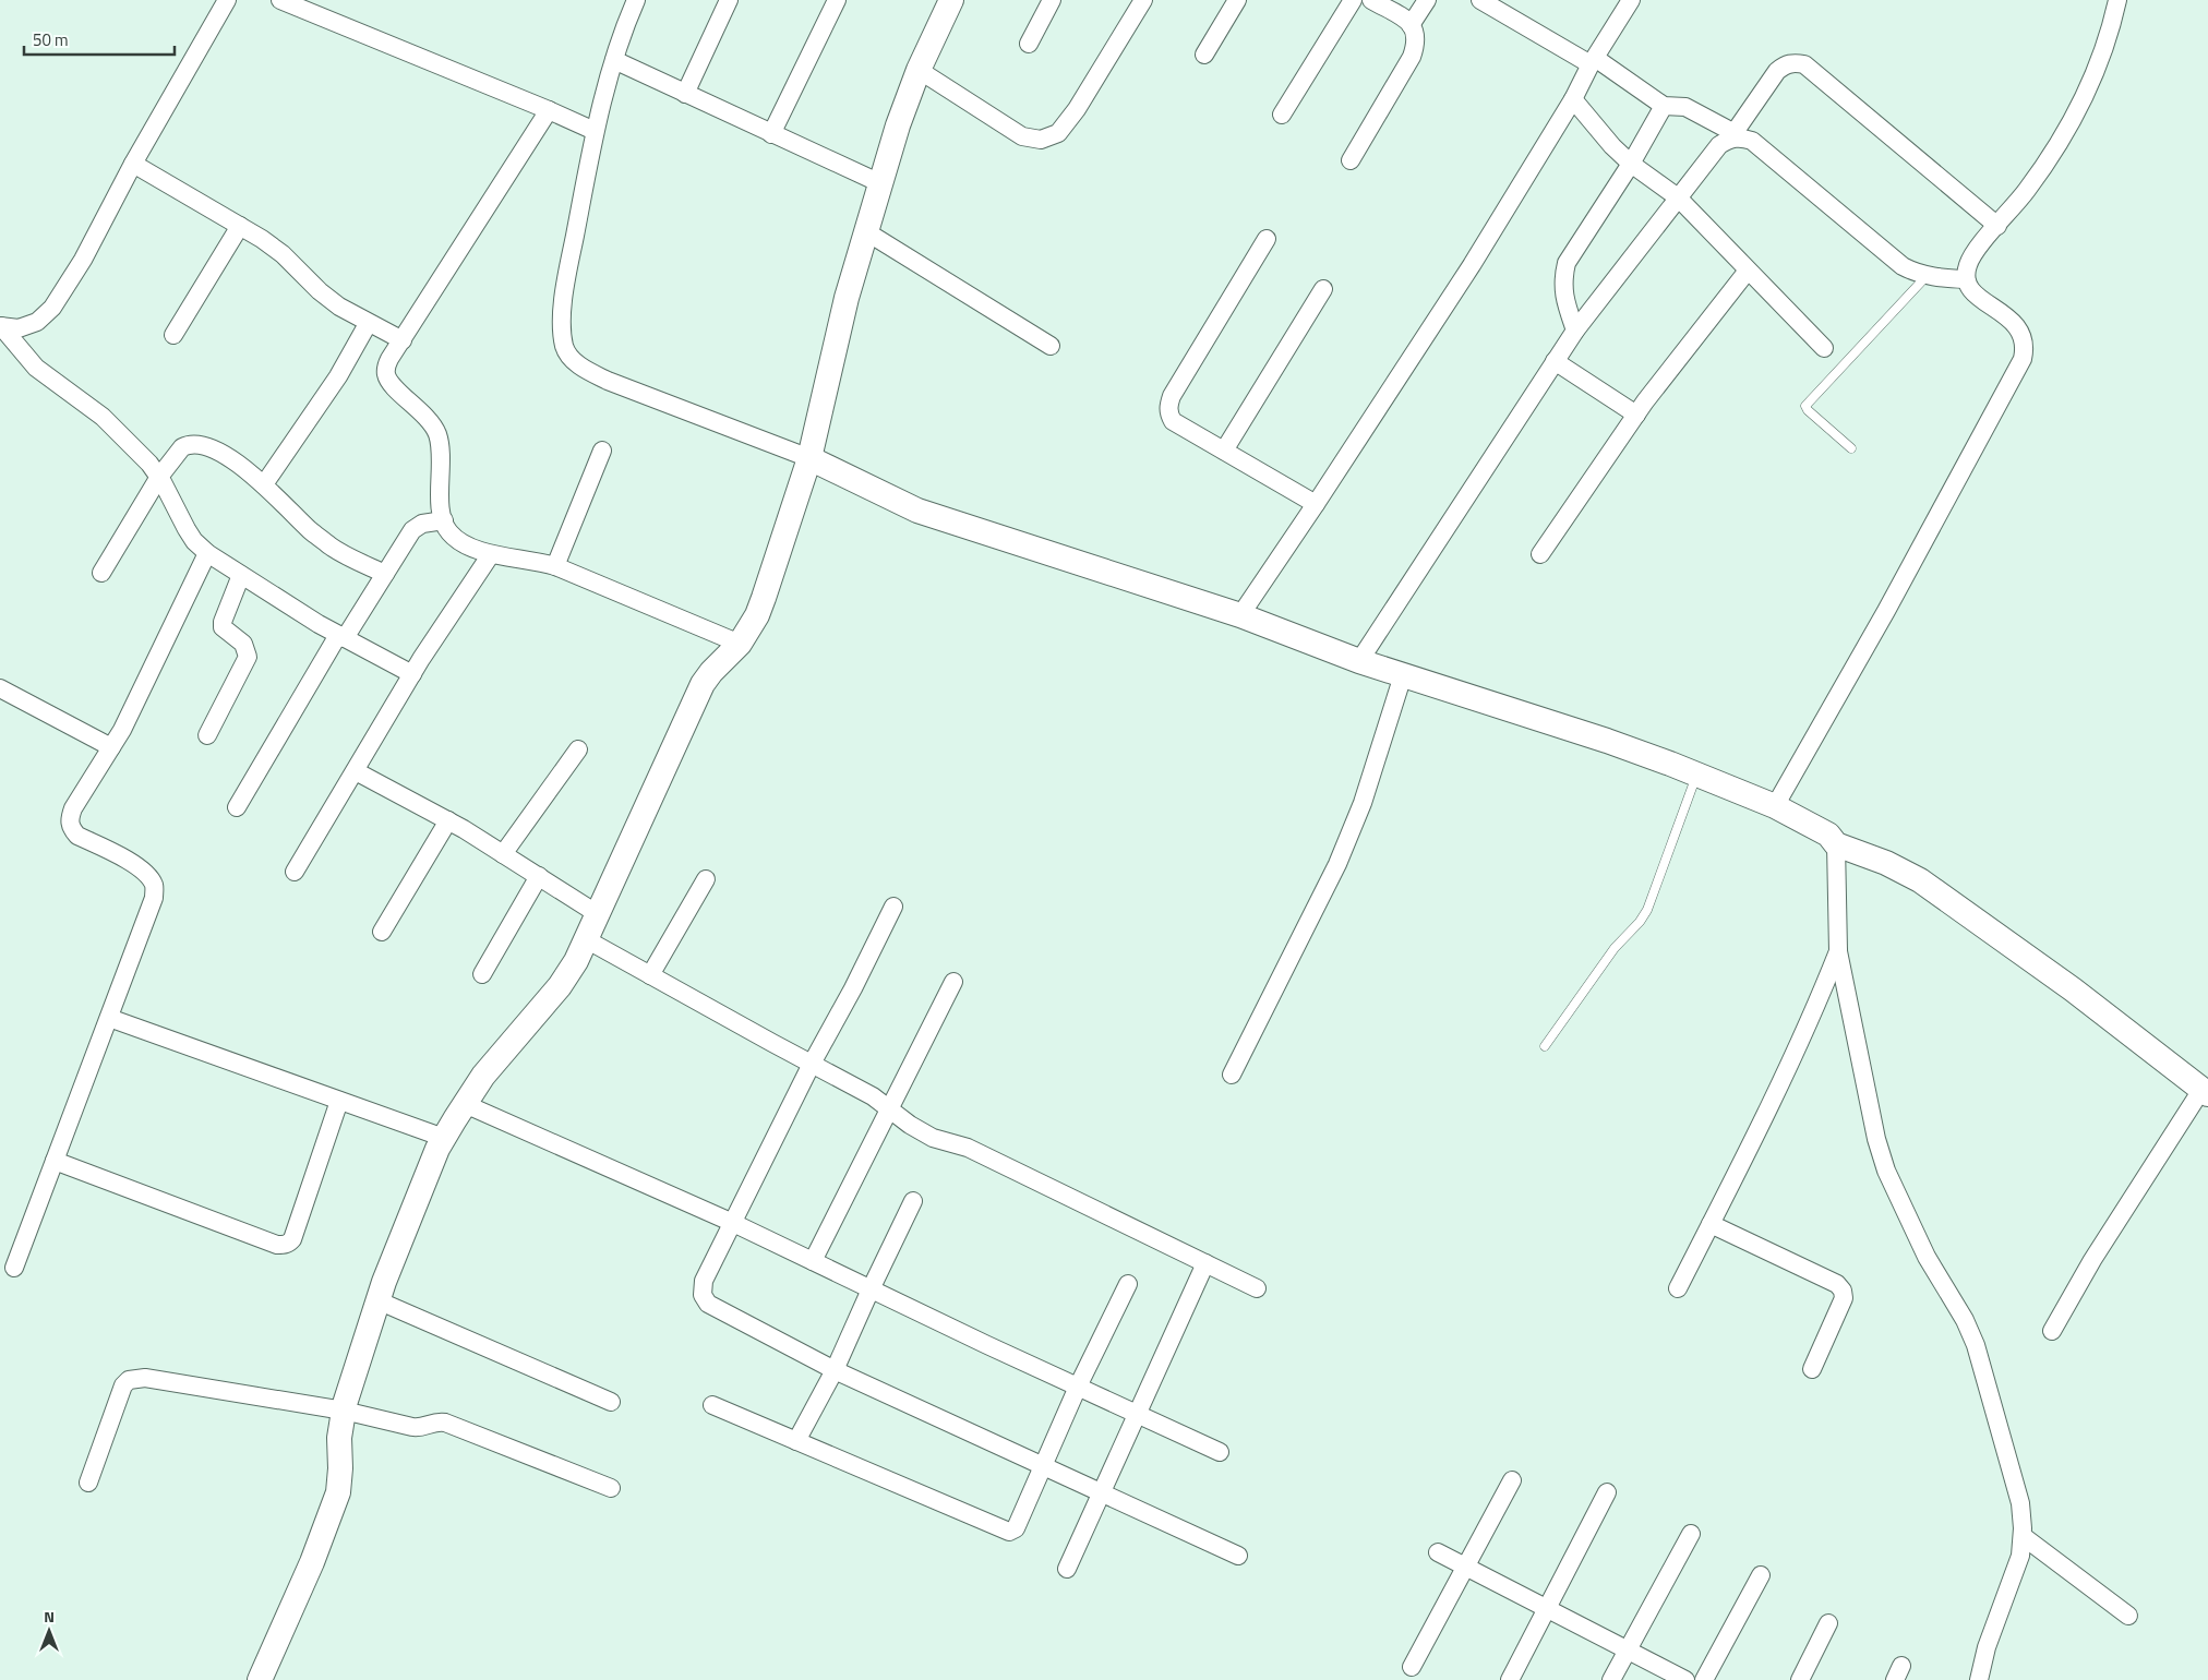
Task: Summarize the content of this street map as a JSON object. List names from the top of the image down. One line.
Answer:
{"scale_bar":"50 m","north":"top"}
